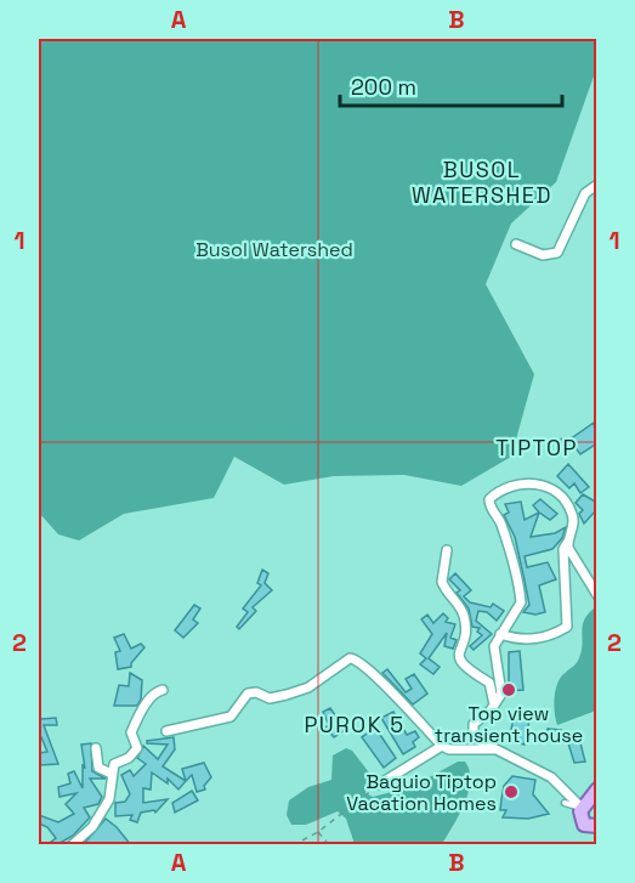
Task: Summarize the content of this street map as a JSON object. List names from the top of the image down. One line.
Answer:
{"districts":["BUSOL WATERSHED","TIPTOP","PUROK 5"],"parks":["Busol Watershed"],"places":["Top view transient house","Baguio Tiptop Vacation Homes"],"scale_bar":"200 m","grid":{"columns":["A","B"],"rows":["1","2"]}}
